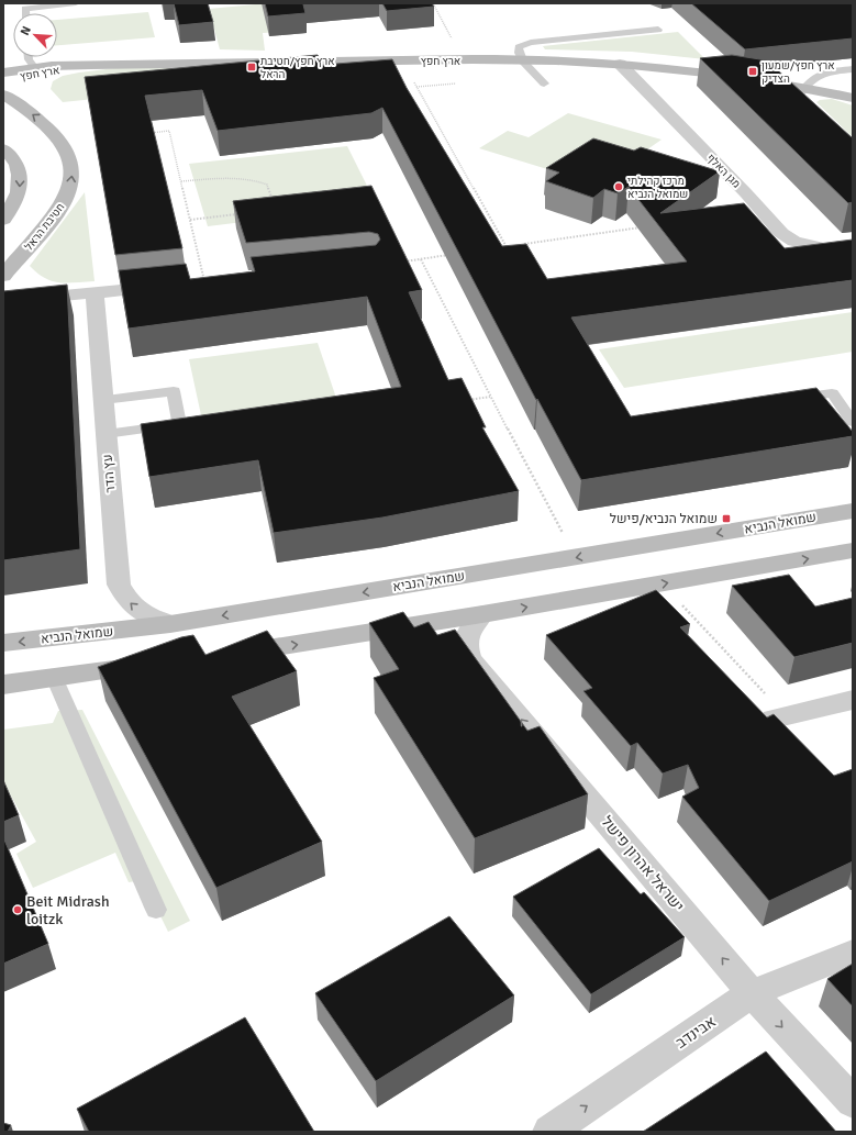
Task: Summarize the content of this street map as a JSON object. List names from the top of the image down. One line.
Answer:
{"streets":{"street":["ארץ חפץ","מגן האלף","חטיבת הראל","עץ הדר","שמואל הנביא","ישראל אהרון פישל","אבינדב"]},"crossings":[["ארץ חפץ","מגן האלף"],["עץ הדר","שמואל הנביא"],["ישראל אהרון פישל","אבינדב"]],"one_way":["עץ הדר","אבינדב"],"places":{"transit":["ארץ חפץ/חטיבת הראל","ארץ חפץ/שמעון הצדיק","שמואל הנביא/פישל"],"other":["מרכז קהילתי שמואל הנביא","Beit Midrash loitzk"]},"north":"top left"}
